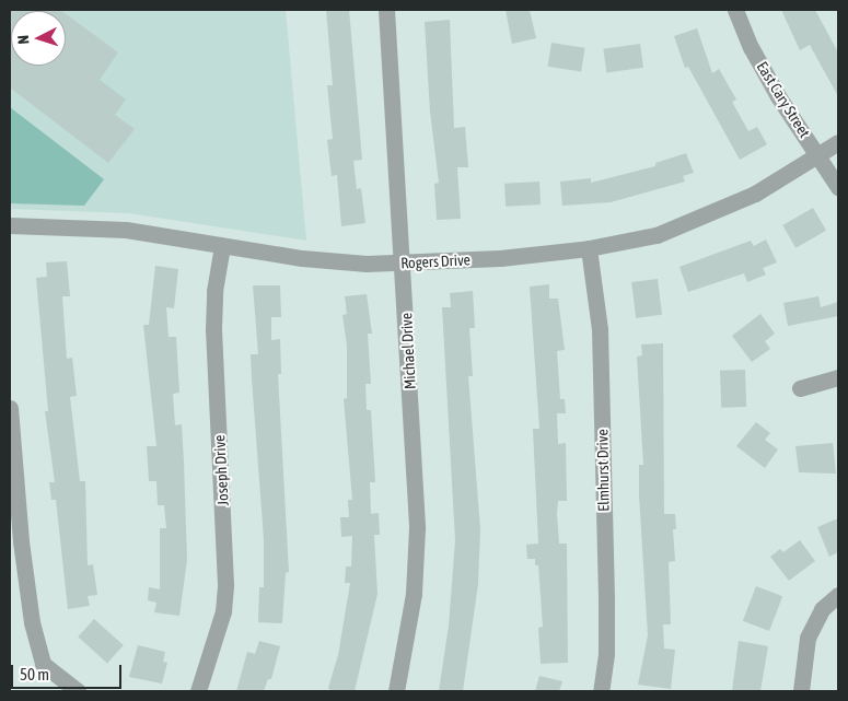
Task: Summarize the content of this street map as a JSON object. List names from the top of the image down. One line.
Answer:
{"streets":{"street":["East Cary Street","Rogers Drive","Michael Drive","Joseph Drive","Elmhurst Drive"]},"crossings":[["East Cary Street","Rogers Drive"],["Rogers Drive","Michael Drive"],["Rogers Drive","Joseph Drive"],["Rogers Drive","Elmhurst Drive"]],"scale_bar":"50 m","north":"left"}
